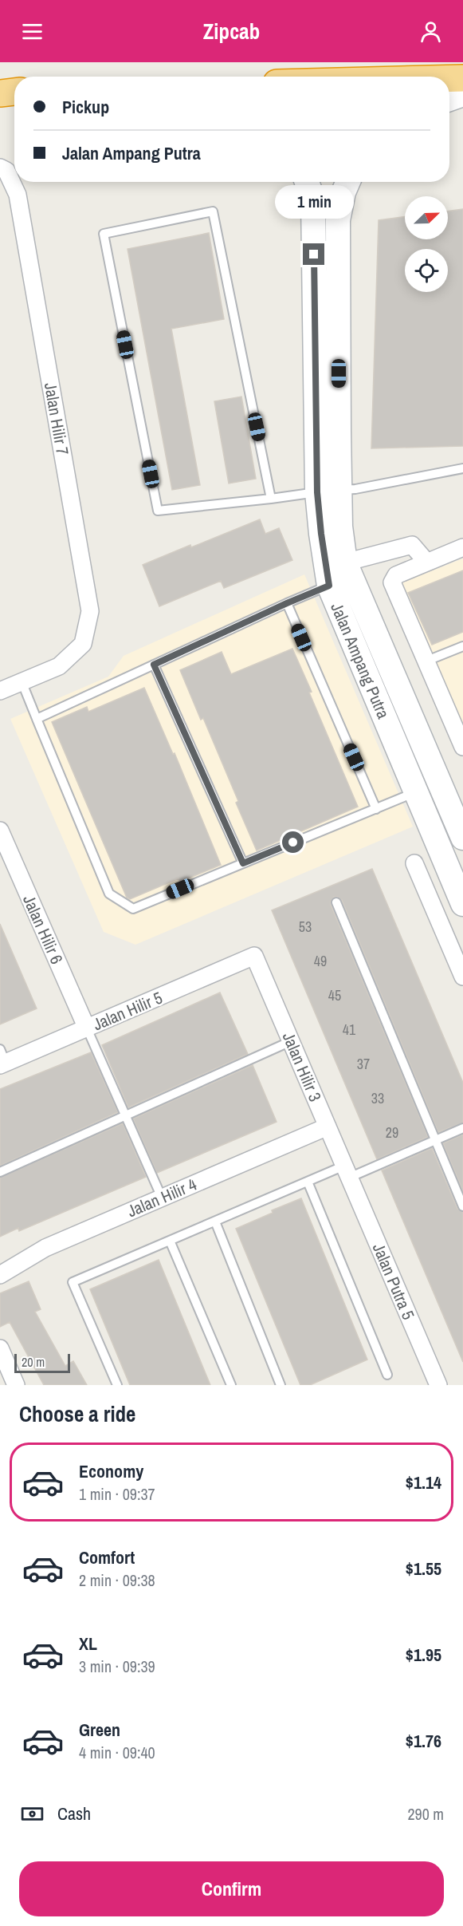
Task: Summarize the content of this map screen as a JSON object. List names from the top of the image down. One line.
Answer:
{"streets":{"street":["Jalan Hilir 7","Jalan Ampang Putra","Jalan Hilir 6","Jalan Hilir 5","Jalan Hilir 3","Jalan Hilir 4","Jalan Putra 5"]},"crossings":[["Jalan Hilir 6","Jalan Hilir 5"],["Jalan Hilir 5","Jalan Hilir 3"],["Jalan Hilir 3","Jalan Hilir 4"],["Jalan Hilir 3","Jalan Putra 5"]],"house_numbers":["53","49","45","41","37","33","29"],"scale_bar":"20 m","north":"top right","page":{"header":"Zipcab","banner":["Pickup","Jalan Ampang Putra"],"bubble":"1 min","scale":"20 m","heading":"Choose a ride","list":[{"name":"Economy","note":"1 min · 09:37","value":"$1.14"},{"name":"Comfort","note":"2 min · 09:38","value":"$1.55"},{"name":"XL","note":"3 min · 09:39","value":"$1.95"},{"name":"Green","note":"4 min · 09:40","value":"$1.76"}],"pay":["Cash","290 m"],"buttons":"Confirm"}}
